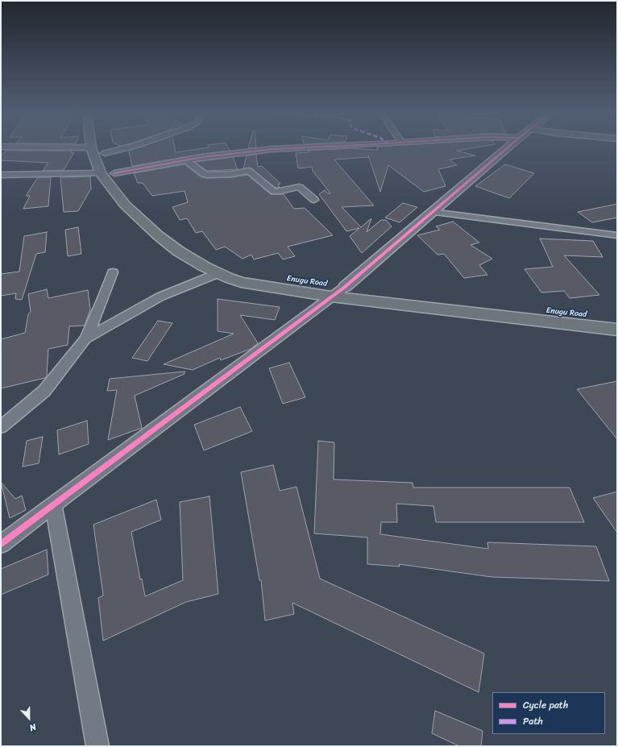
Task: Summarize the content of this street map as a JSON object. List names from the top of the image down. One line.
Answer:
{"streets":{"main road":["Enugu Road"]},"legend":["Cycle path","Path"],"north":"bottom"}
